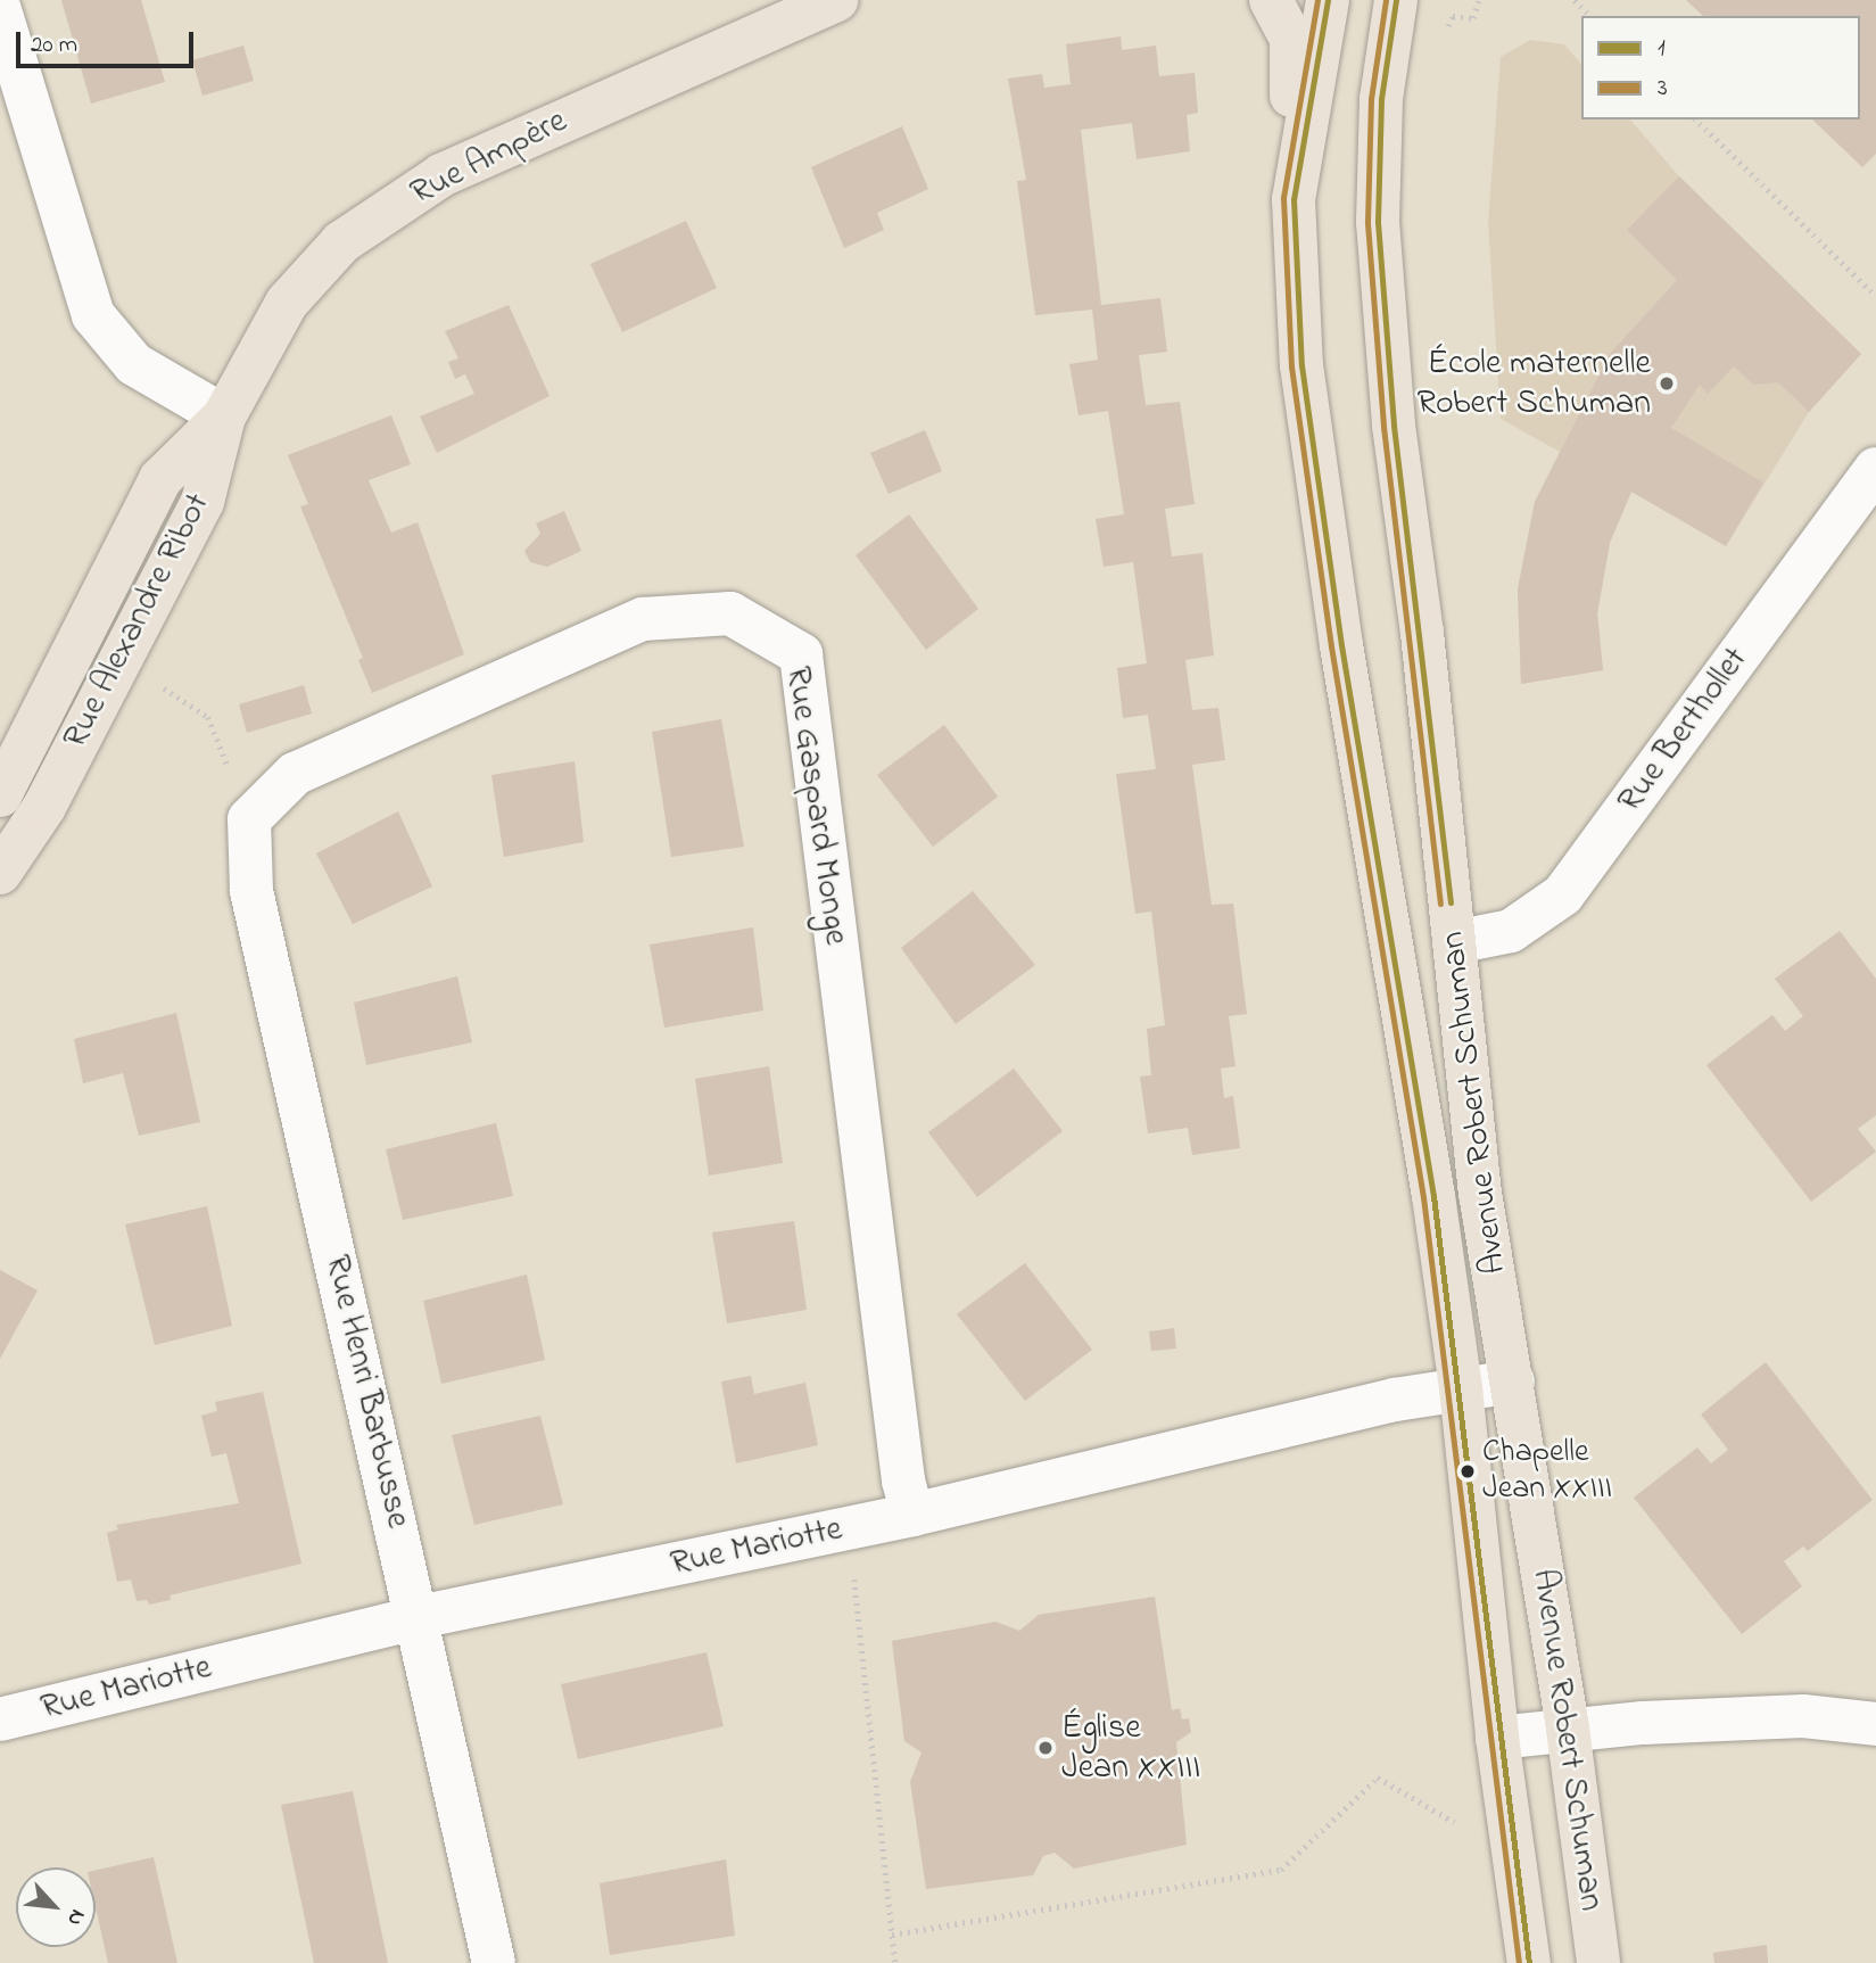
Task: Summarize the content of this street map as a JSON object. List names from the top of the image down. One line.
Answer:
{"streets":{"main road":["Rue Ampère","Rue Alexandre Ribot","Avenue Robert Schuman"],"street":["Rue Berthollet","Rue Gaspard Monge","Rue Henri Barbusse","Rue Mariotte"]},"crossings":[["Rue Ampère","Rue Alexandre Ribot"],["Rue Berthollet","Avenue Robert Schuman"],["Rue Gaspard Monge","Rue Henri Barbusse"],["Rue Gaspard Monge","Rue Mariotte"],["Avenue Robert Schuman","Rue Mariotte"],["Rue Henri Barbusse","Rue Mariotte"]],"places":["École maternelle Robert Schuman","Chapelle Jean XXIII","Église Jean XXIII"],"lines":["transit line 1","transit line 3"],"legend":["1","3"],"scale_bar":"20 m","north":"bottom right"}
